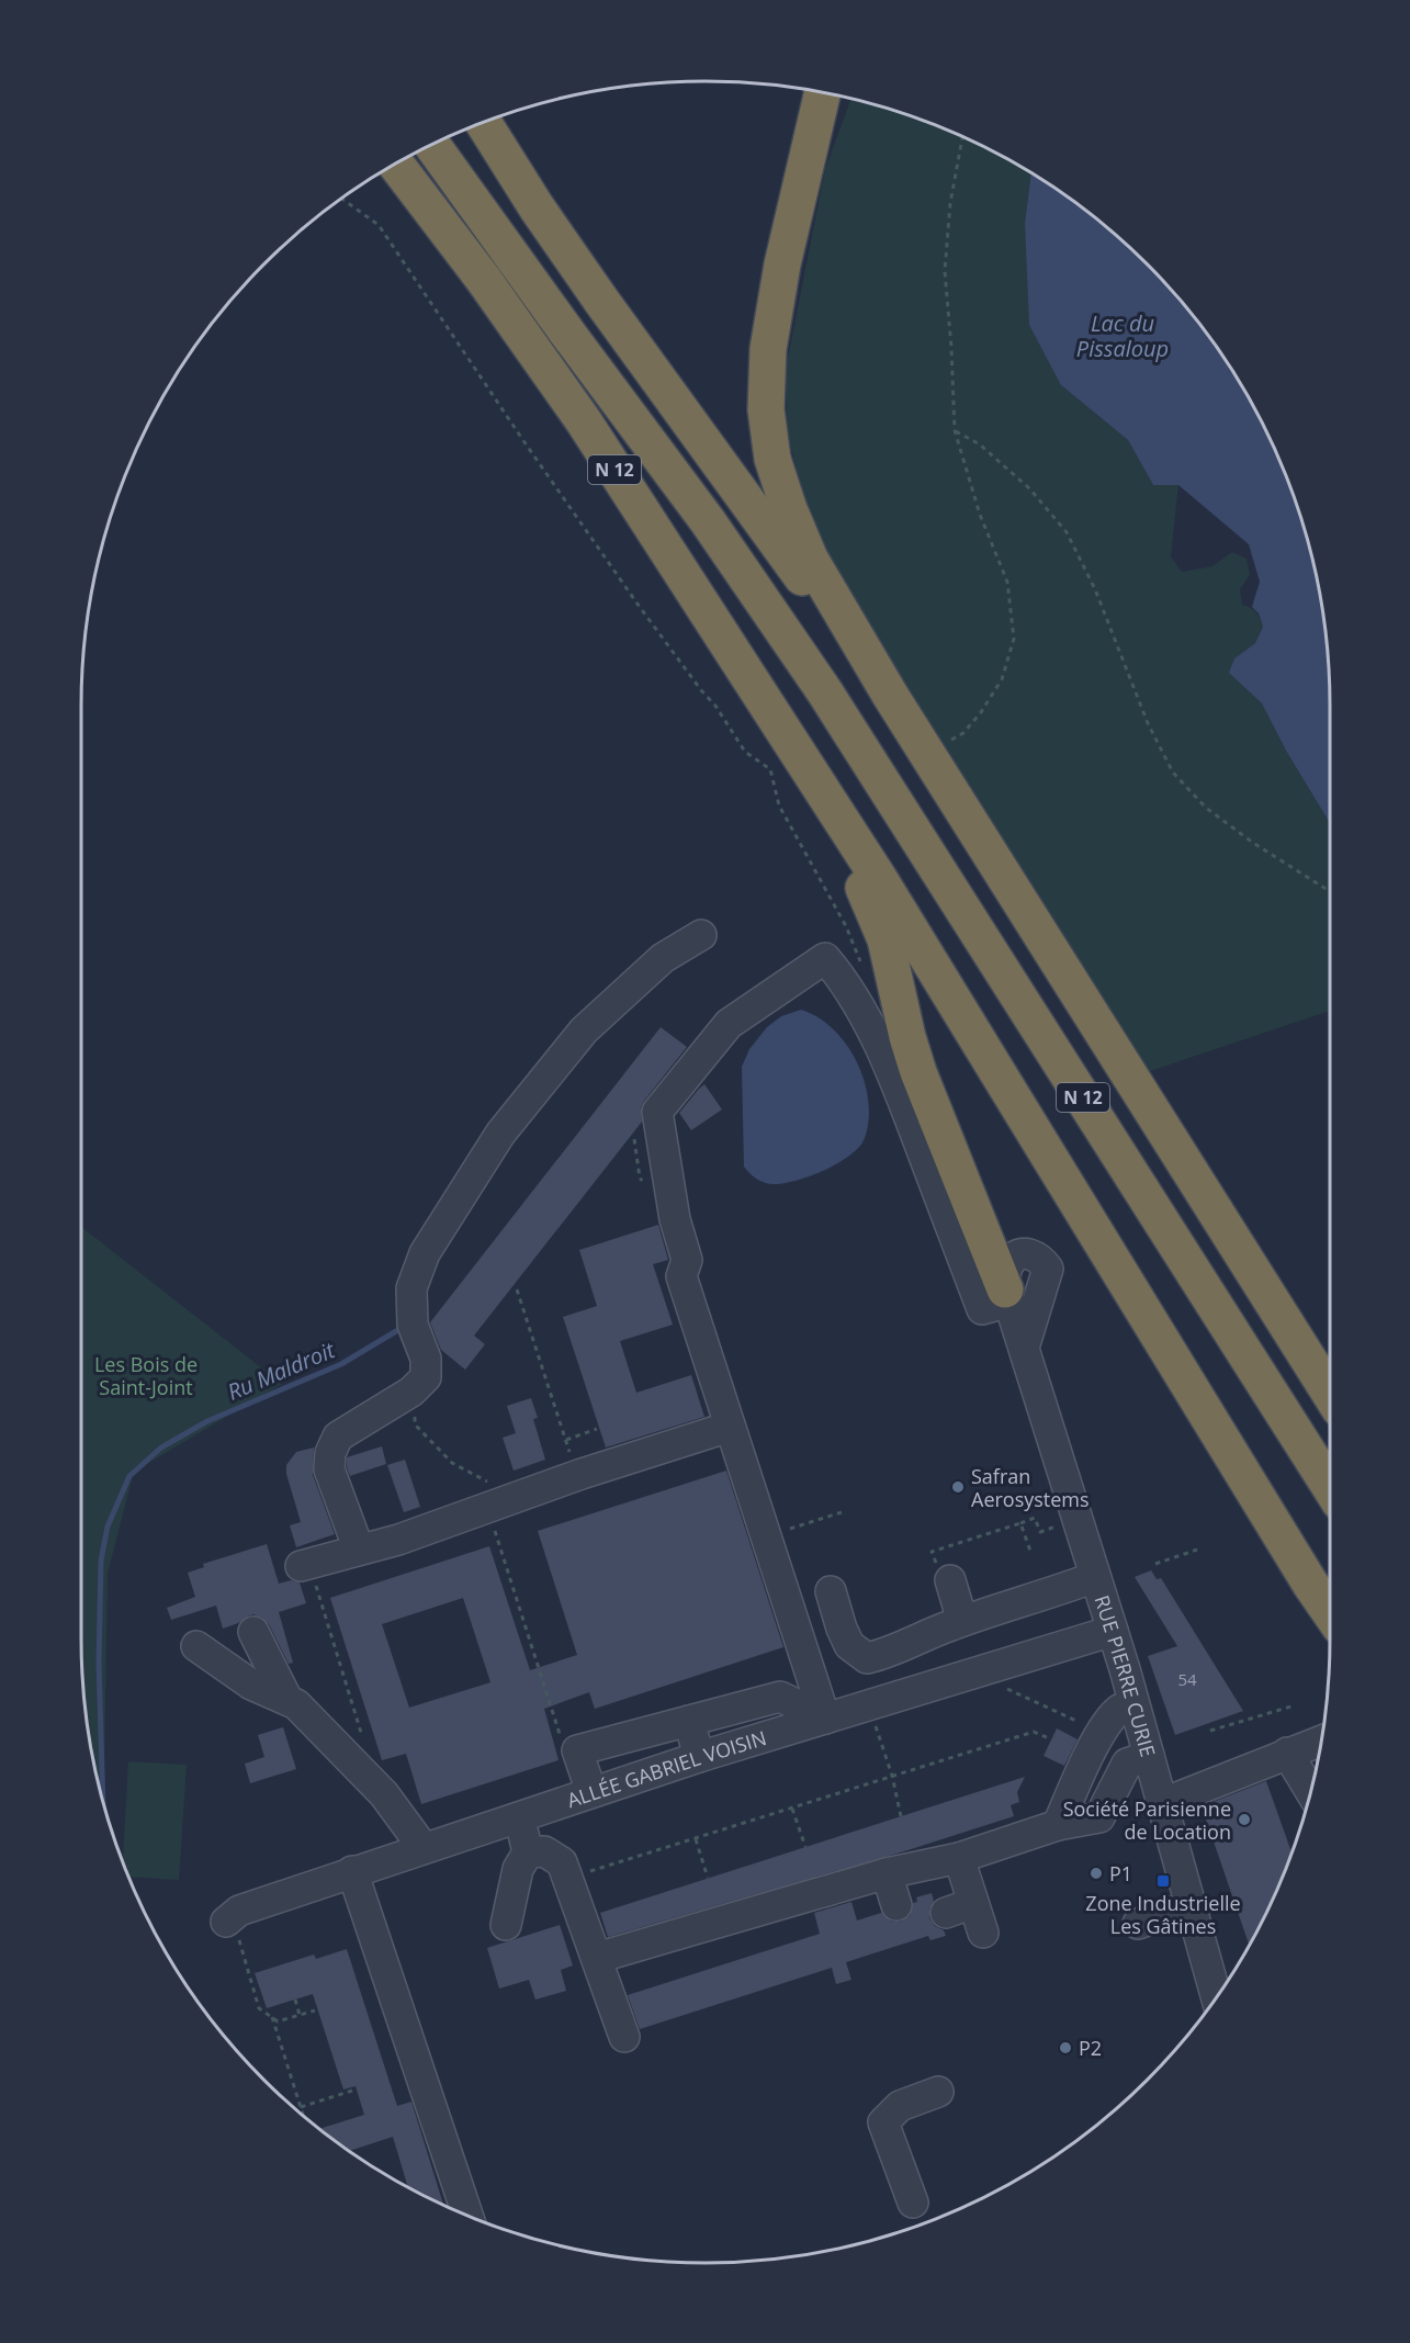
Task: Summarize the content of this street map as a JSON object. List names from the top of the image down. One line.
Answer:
{"streets":{"highway":["N 12"],"street":["RUE PIERRE CURIE","ALLÉE GABRIEL VOISIN"]},"crossings":[["RUE PIERRE CURIE","ALLÉE GABRIEL VOISIN"]],"water":["Lac du Pissaloup","Ru Maldroit"],"parks":["Les Bois de Saint-Joint"],"places":{"other":["Safran Aerosystems","Société Parisienne de Location","P1","P2"],"transit":["Zone Industrielle Les Gâtines"]},"house_numbers":["54"]}
